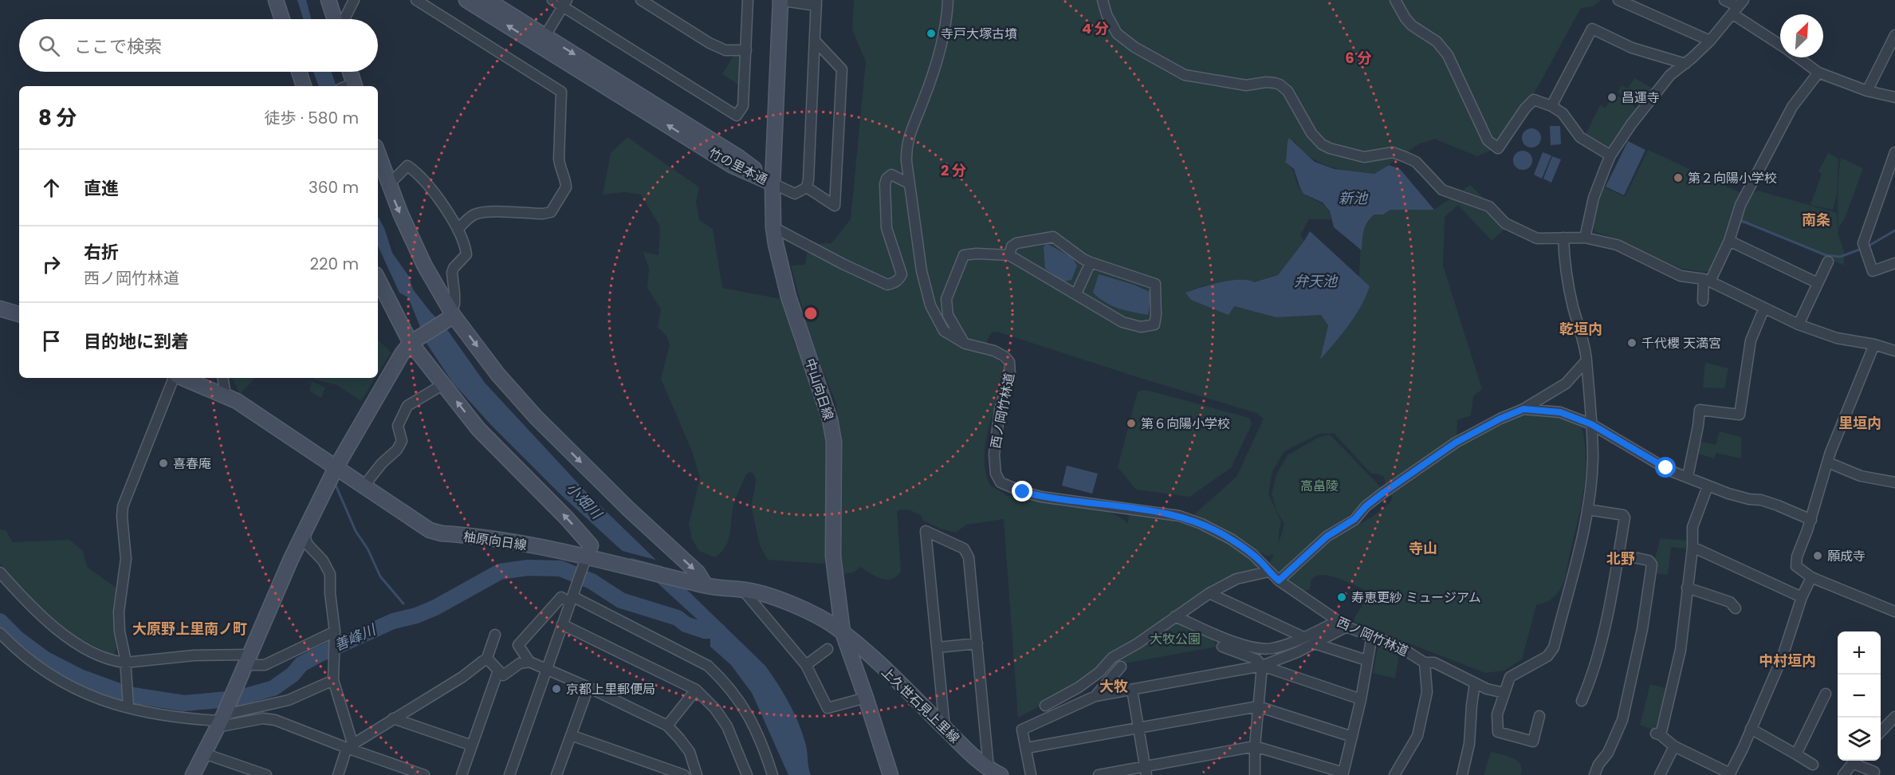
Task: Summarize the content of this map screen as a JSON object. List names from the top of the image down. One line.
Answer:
{"streets":{"street":["竹の里本通","中山向日線","西ノ岡竹林道","柚原向日線","上久世石見上里線"]},"crossings":[["竹の里本通","中山向日線"],["中山向日線","柚原向日線"],["中山向日線","上久世石見上里線"],["柚原向日線","上久世石見上里線"]],"districts":["南条","乾垣内","里垣内","寺山","北野","大原野上里南ノ町","中村垣内","大牧"],"water":["新池","弁天池","小畑川","善峰川"],"parks":["高畠陵","大牧公園"],"places":["寺戸大塚古墳","昌運寺","第２向陽小学校","千代櫻 天満宮","第６向陽小学校","喜春庵","願成寺","寿恵更紗 ミュージアム","京都上里郵便局"],"north":"top right","page":{"search":"ここで検索","heading":["8 分","徒歩 · 580 m"],"list":[["直進","360 m"],["右折","西ノ岡竹林道","220 m"],"目的地に到着"],"map_buttons":["+","−"]},"rings":["4 分","6 分","2 分"]}
